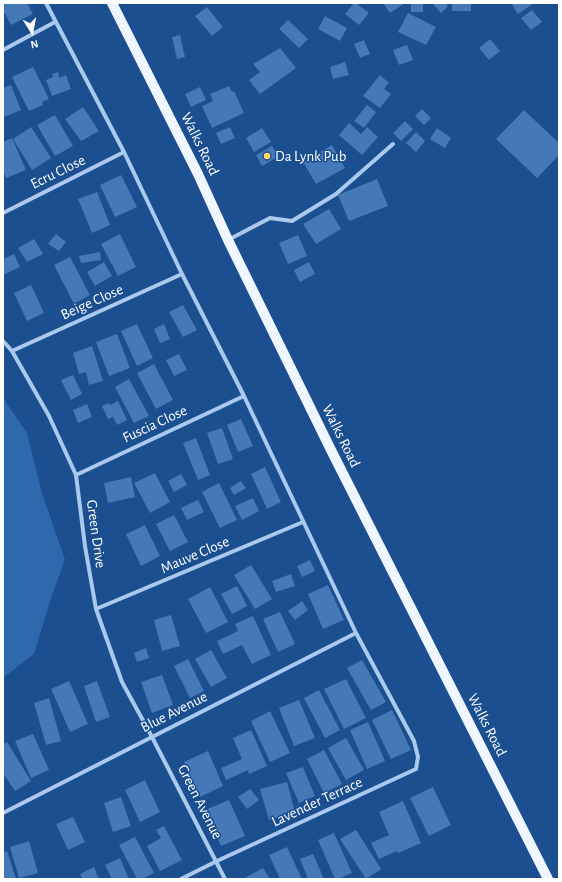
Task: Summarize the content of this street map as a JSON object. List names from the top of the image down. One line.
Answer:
{"streets":{"main road":["Walks Road"],"street":["Ecru Close","Beige Close","Fuscia Close","Green Drive","Mauve Close","Blue Avenue","Green Avenue","Lavender Terrace"]},"crossings":[["Beige Close","Green Drive"],["Fuscia Close","Green Drive"],["Green Drive","Mauve Close"],["Green Drive","Blue Avenue"],["Green Drive","Green Avenue"],["Blue Avenue","Green Avenue"],["Blue Avenue","Lavender Terrace"],["Green Avenue","Lavender Terrace"]],"places":["Da Lynk Pub"],"north":"bottom"}
